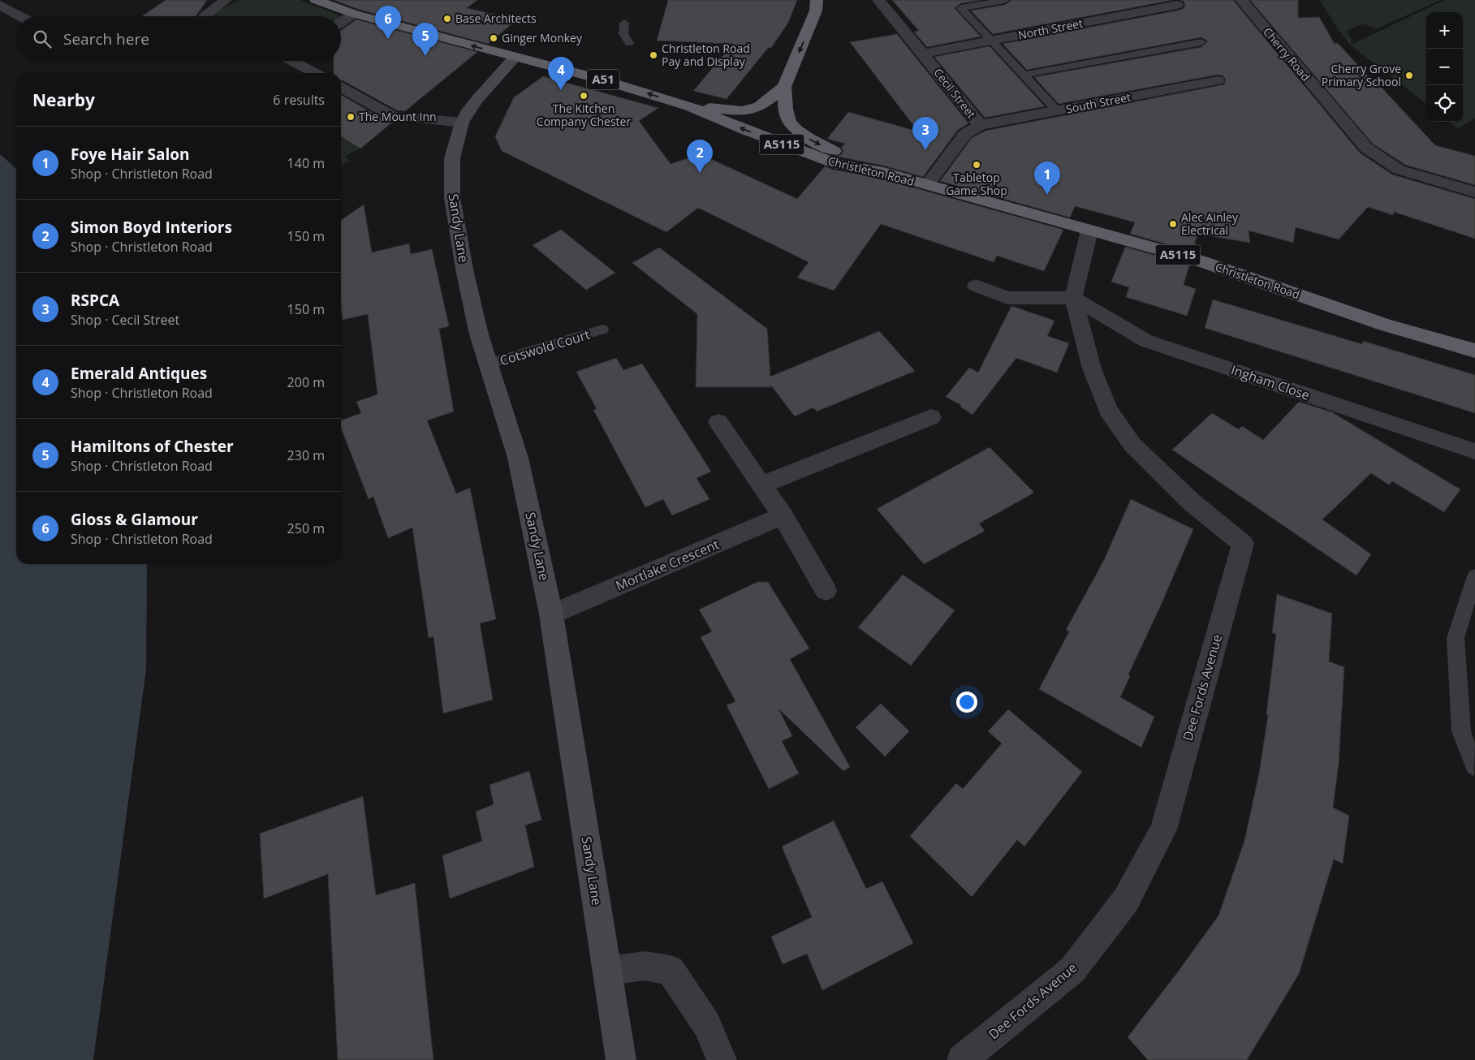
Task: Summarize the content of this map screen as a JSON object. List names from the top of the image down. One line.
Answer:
{"streets":{"highway":["A51","A5115","Christleton Road"],"main road":["Sandy Lane"],"street":["North Street","Cherry Road","Cecil Street","South Street","Ingham Close","Mortlake Crescent","Dee Fords Avenue"],"lane":["Cotswold Court"]},"crossings":[["North Street","Cecil Street"],["A51","A5115"],["A51","Christleton Road"],["Cecil Street","South Street"],["Cecil Street","Christleton Road"],["A5115","Christleton Road"],["Christleton Road","Sandy Lane"],["Sandy Lane","Cotswold Court"],["Sandy Lane","Mortlake Crescent"],["Ingham Close","Dee Fords Avenue"]],"one_way":["Christleton Road"],"places":["Base Architects","Ginger Monkey","Christleton Road Pay and Display","Cherry Grove Primary School","The Kitchen Company Chester","The Mount Inn","Tabletop Game Shop","Alec Ainley Electrical"],"page":{"pins":["6","5","4","3","2","1"],"map_buttons":["+","−"],"search":"Search here","heading":["Nearby","6 results"],"list":[{"mark":"1","name":"Foye Hair Salon","note":"Shop · Christleton Road","value":"140 m"},{"mark":"2","name":"Simon Boyd Interiors","note":"Shop · Christleton Road","value":"150 m"},{"mark":"3","name":"RSPCA","note":"Shop · Cecil Street","value":"150 m"},{"mark":"4","name":"Emerald Antiques","note":"Shop · Christleton Road","value":"200 m"},{"mark":"5","name":"Hamiltons of Chester","note":"Shop · Christleton Road","value":"230 m"},{"mark":"6","name":"Gloss & Glamour","note":"Shop · Christleton Road","value":"250 m"}]}}
